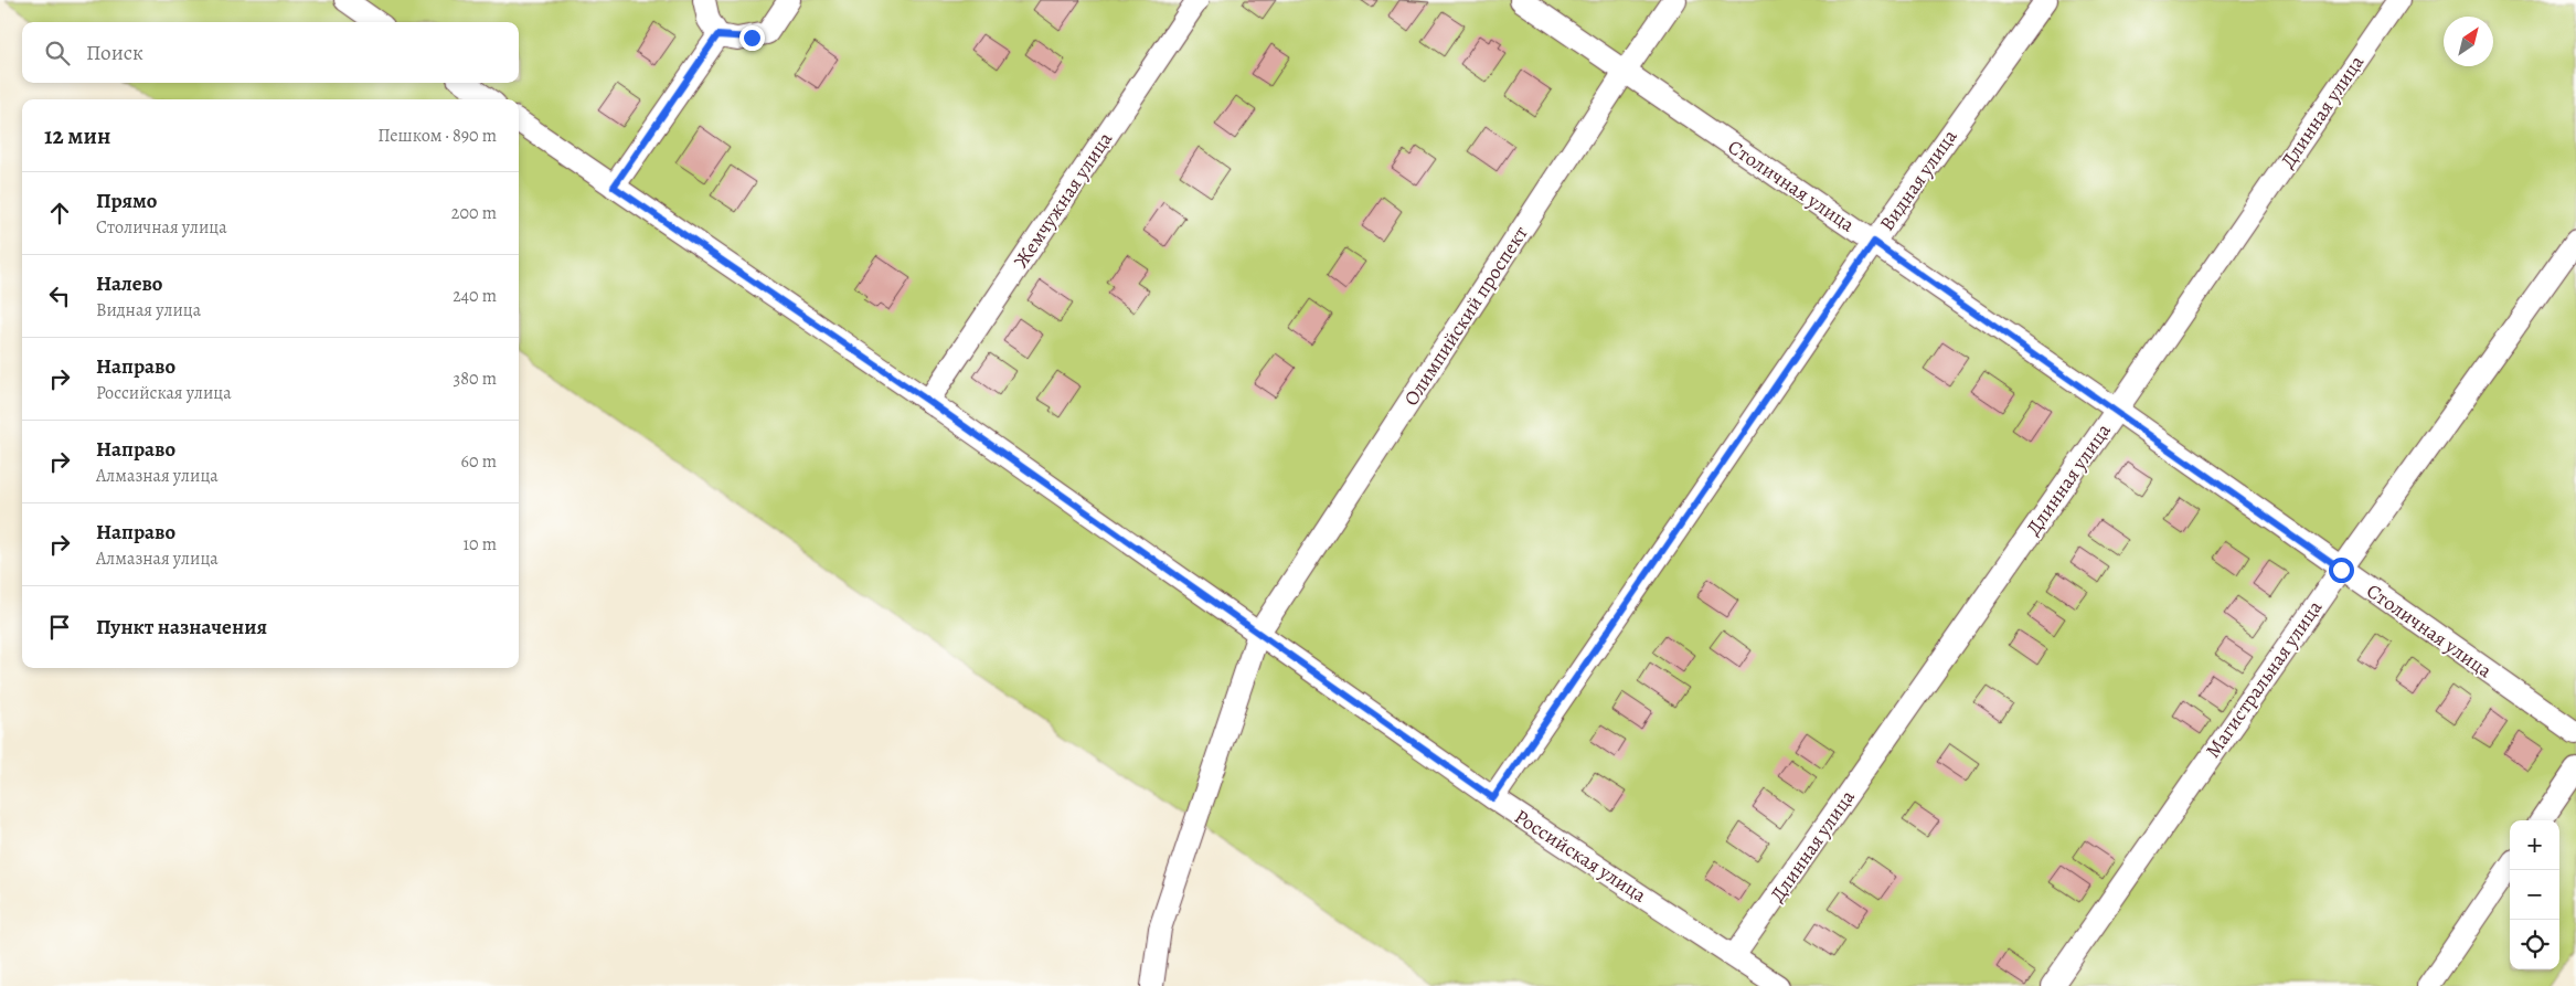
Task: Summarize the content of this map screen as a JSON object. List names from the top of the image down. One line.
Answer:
{"streets":{"street":["Длинная улица","Видная улица","Столичная улица","Жемчужная улица","Олимпийский проспект","Магистральная улица","Российская улица"]},"crossings":[["Длинная улица","Столичная улица"],["Длинная улица","Российская улица"],["Видная улица","Столичная улица"],["Видная улица","Российская улица"],["Столичная улица","Олимпийский проспект"],["Столичная улица","Магистральная улица"],["Жемчужная улица","Российская улица"],["Олимпийский проспект","Российская улица"]],"north":"top right","page":{"search":"Поиск","heading":["12 мин","Пешком · 890 m"],"list":[["Прямо","Столичная улица","200 m"],["Налево","Видная улица","240 m"],["Направо","Российская улица","380 m"],["Направо","Алмазная улица","60 m"],["Направо","Алмазная улица","10 m"],"Пункт назначения"],"map_buttons":["+","−"]}}
